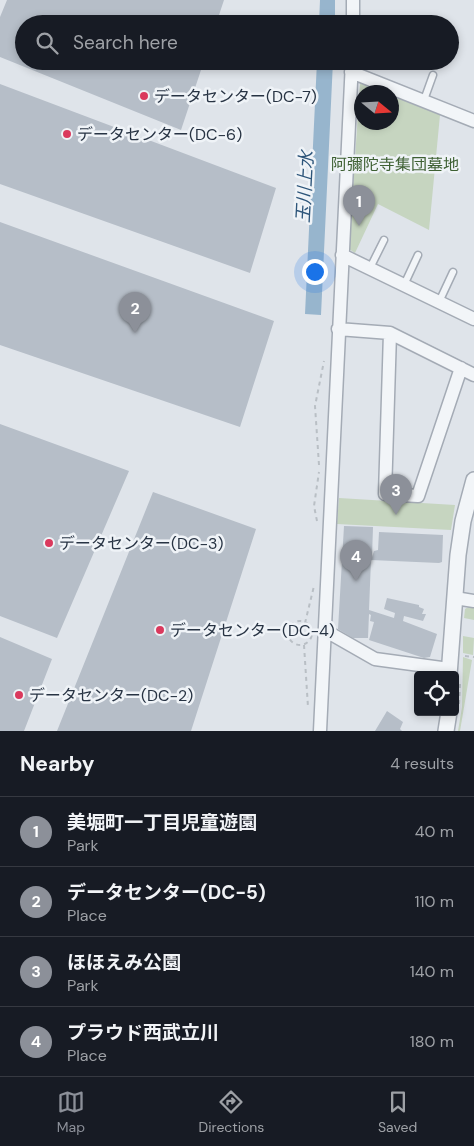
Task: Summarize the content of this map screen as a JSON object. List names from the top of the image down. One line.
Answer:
{"water":["玉川上水"],"parks":["阿彌陀寺集団墓地"],"places":["データセンター(DC-7)","データセンター(DC-6)","データセンター(DC-3)","データセンター(DC-4)","データセンター(DC-2)"],"north":"right","page":{"search":"Search here","pins":["1","2","3","4"],"heading":["Nearby","4 results"],"list":[{"mark":"1","name":"美堀町一丁目児童遊園","note":"Park","value":"40 m"},{"mark":"2","name":"データセンター(DC-5)","note":"Place","value":"110 m"},{"mark":"3","name":"ほほえみ公園","note":"Park","value":"140 m"},{"mark":"4","name":"プラウド西武立川","note":"Place","value":"180 m"}],"nav":["Map","Directions","Saved"]}}
